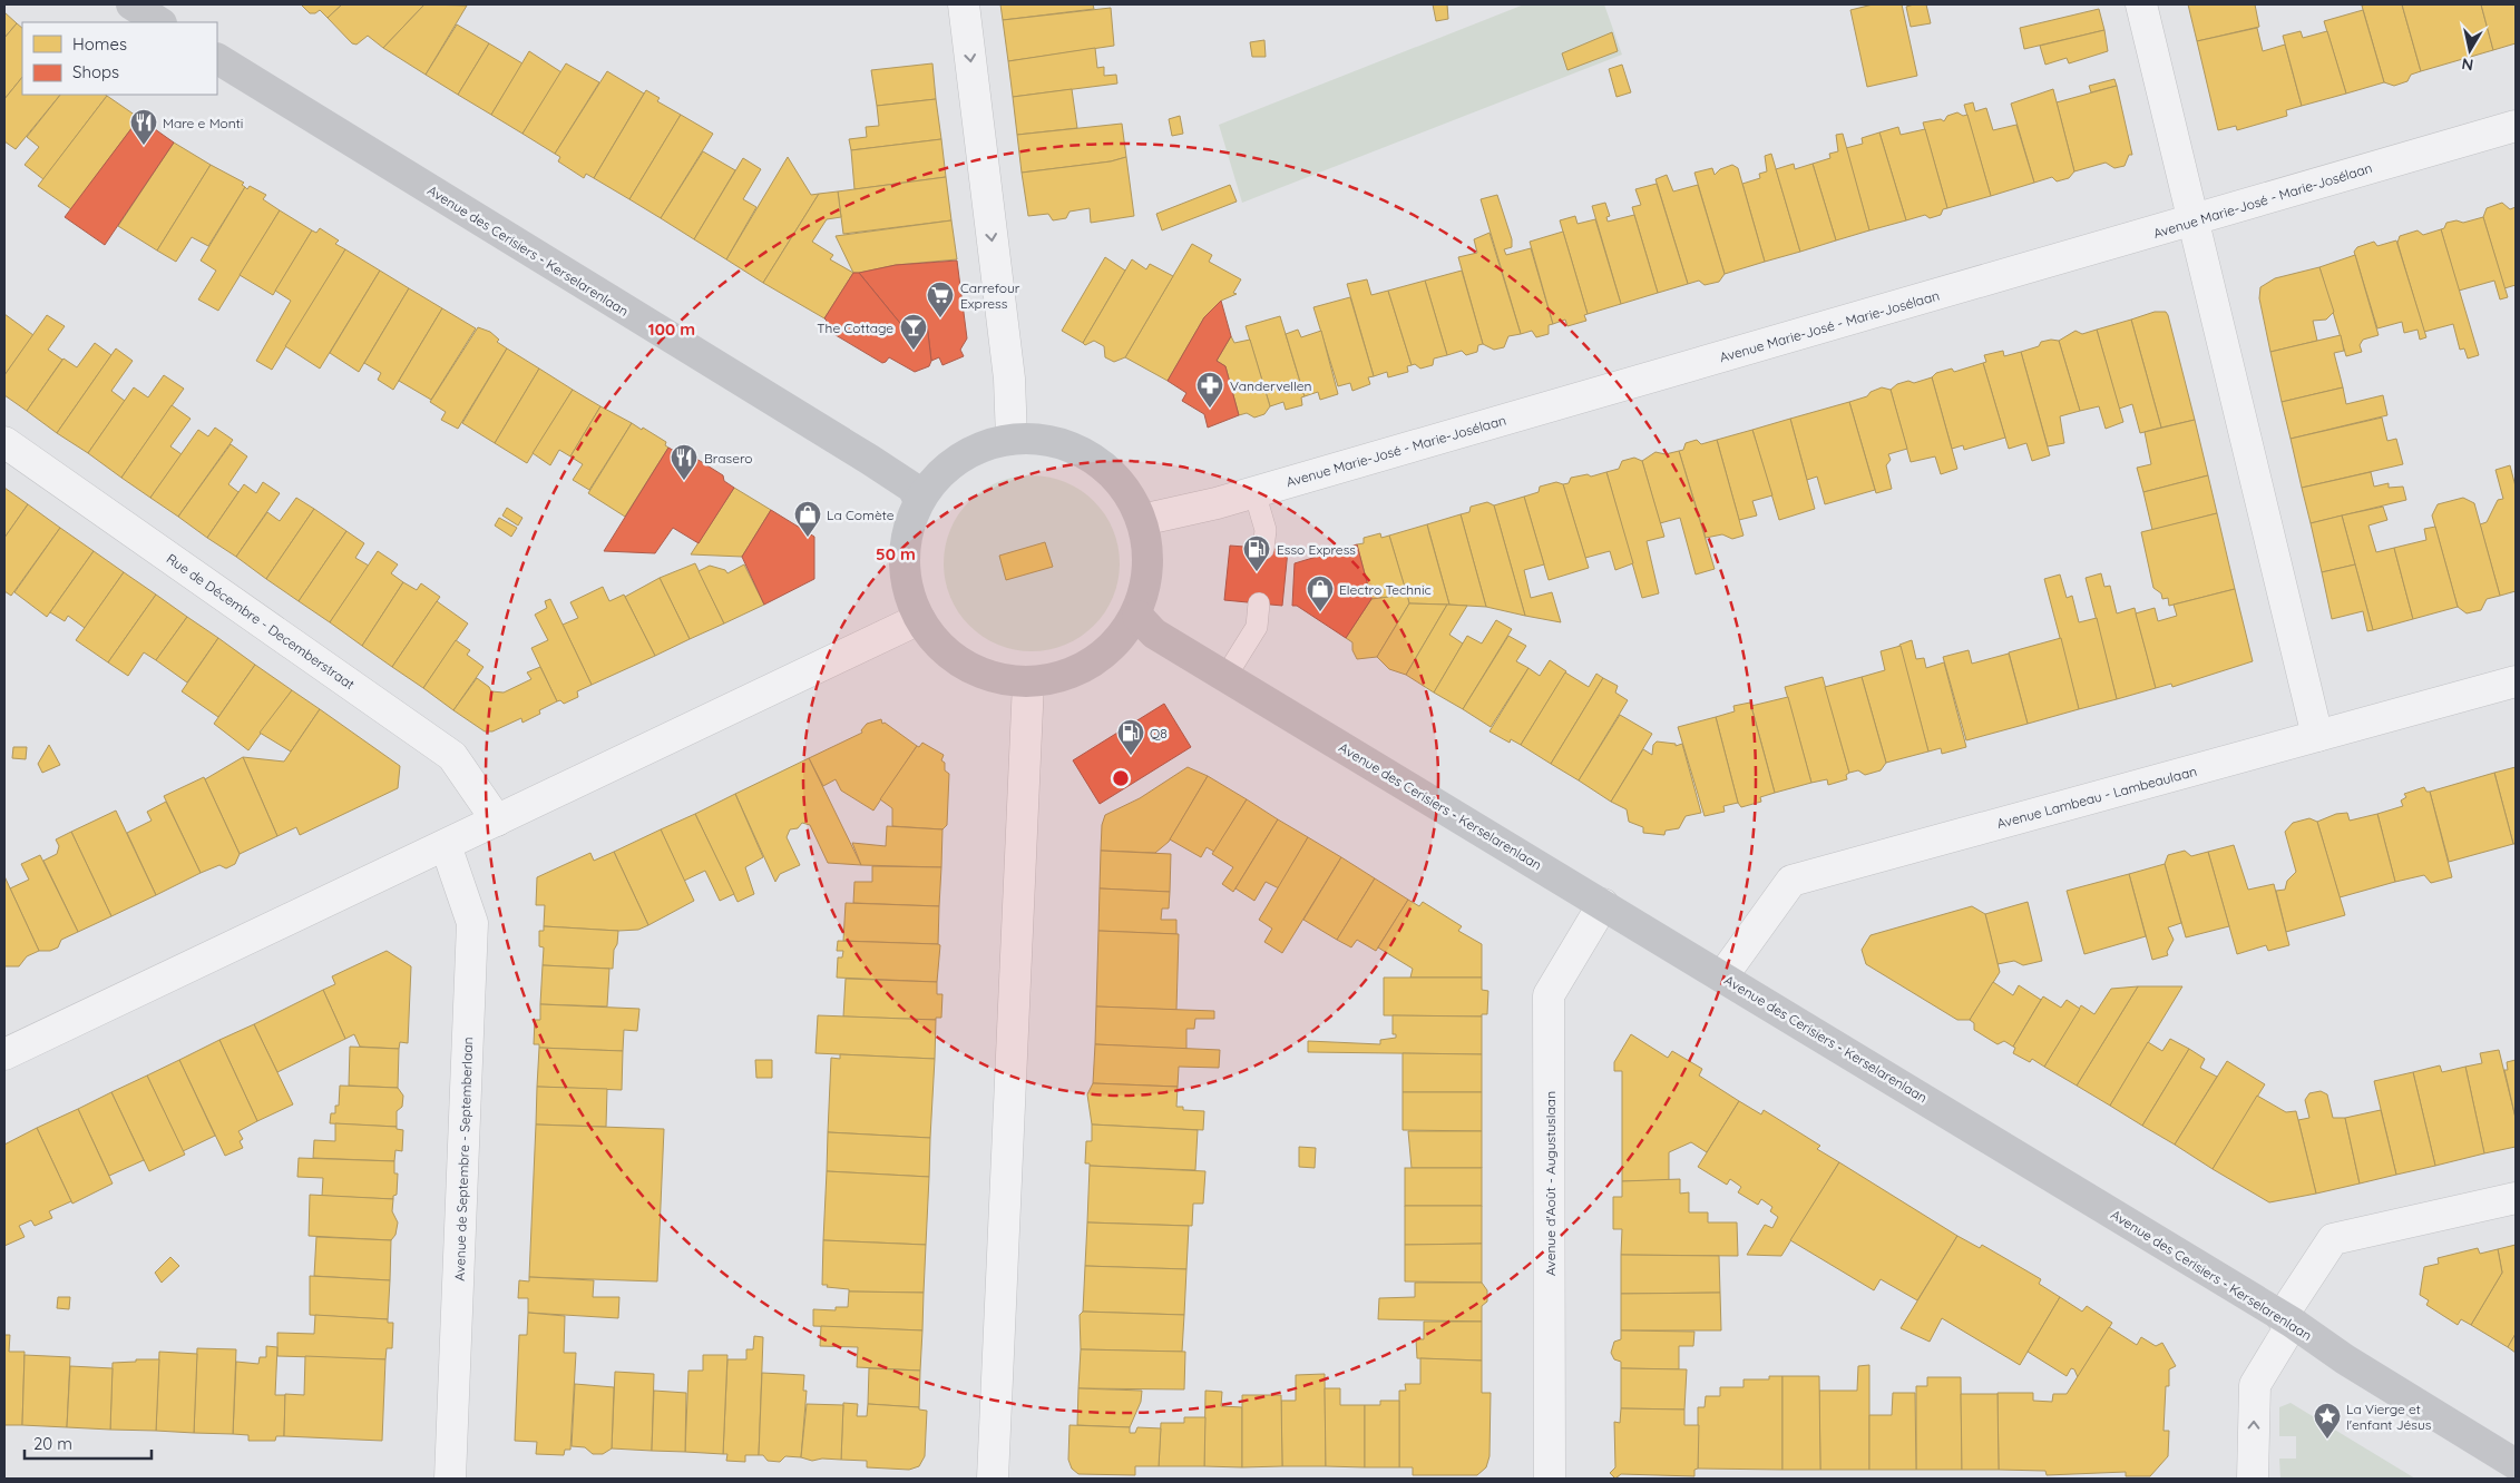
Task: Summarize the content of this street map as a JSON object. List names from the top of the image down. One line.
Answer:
{"streets":{"street":["Avenue Marie-José - Marie-Josélaan","Avenue des Cerisiers - Kerselarenlaan","Rue de Décembre - Decemberstraat","Avenue Lambeau - Lambeaulaan","Avenue de Septembre - Septemberlaan","Avenue d'Août - Augustuslaan"]},"crossings":[["Avenue des Cerisiers - Kerselarenlaan","Avenue Lambeau - Lambeaulaan"],["Avenue des Cerisiers - Kerselarenlaan","Avenue d'Août - Augustuslaan"]],"places":{"restaurant":["Mare e Monti","Brasero"],"supermarket":["Carrefour Express"],"bar":["The Cottage"],"pharmacy":["Vandervellen"],"shop":["La Comète","Electro Technic"],"fuel station":["Esso Express","Q8"],"place":["La Vierge et l'enfant Jésus"]},"legend":["Homes","Shops"],"scale_bar":"20 m","north":"bottom","rings":["100 m","50 m"]}
